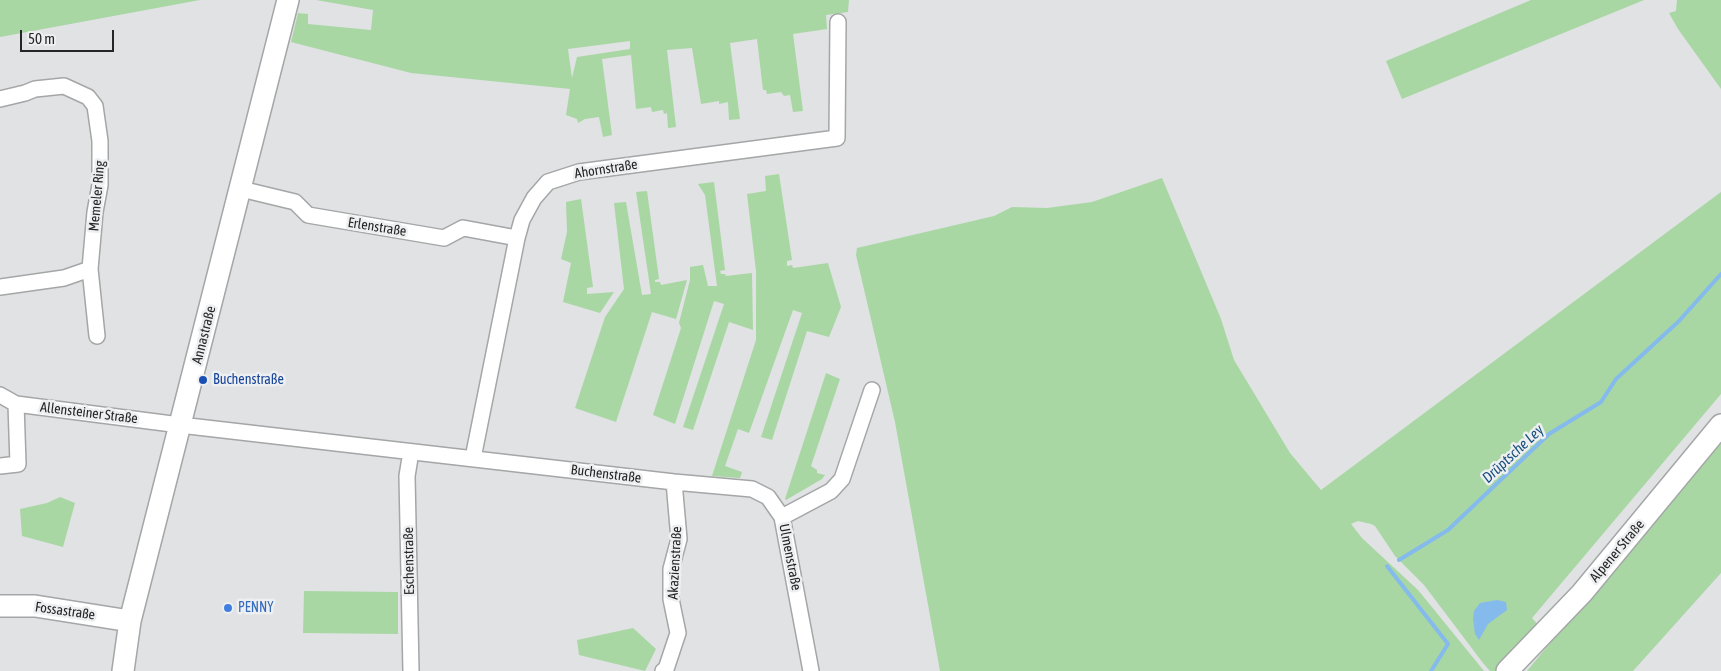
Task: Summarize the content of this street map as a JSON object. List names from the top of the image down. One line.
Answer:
{"streets":{"street":["Ahornstraße","Memeler Ring","Erlenstraße","Annastraße","Allensteiner Straße","Buchenstraße","Alpener Straße","Ulmenstraße","Eschenstraße","Akazienstraße","Fossastraße"]},"crossings":[["Ahornstraße","Erlenstraße"],["Ahornstraße","Buchenstraße"],["Erlenstraße","Annastraße"],["Annastraße","Allensteiner Straße"],["Annastraße","Buchenstraße"],["Annastraße","Fossastraße"],["Allensteiner Straße","Buchenstraße"],["Buchenstraße","Ulmenstraße"],["Buchenstraße","Eschenstraße"],["Buchenstraße","Akazienstraße"]],"water":["Drüptsche Ley"],"places":["Buchenstraße","PENNY"],"scale_bar":"50 m"}
